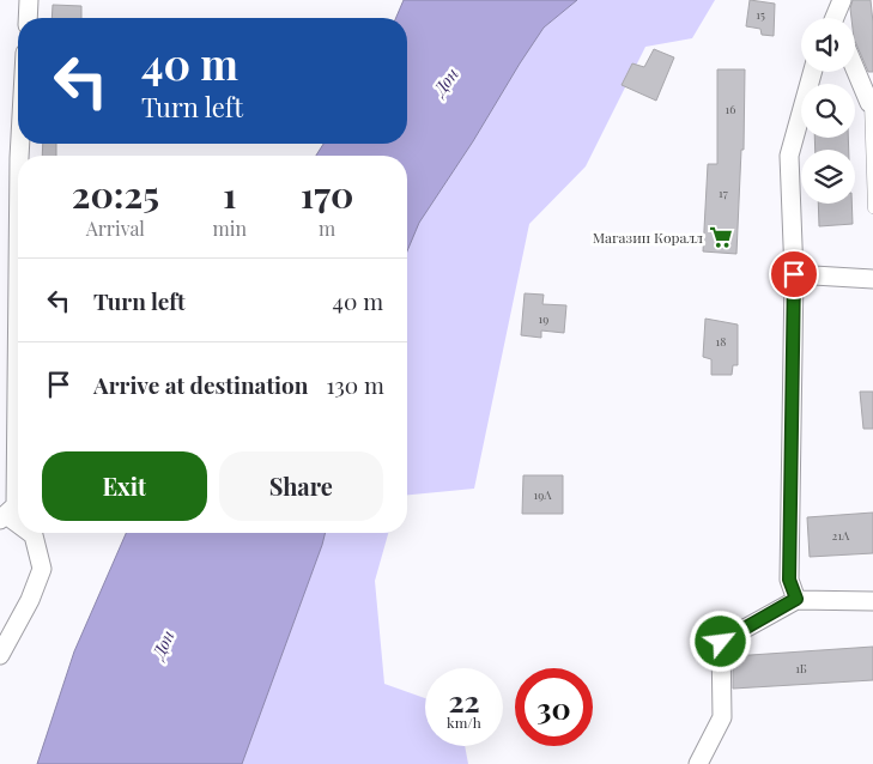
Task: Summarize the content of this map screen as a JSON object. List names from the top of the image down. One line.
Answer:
{"water":["Дон"],"places":{"supermarket":["Магазин Коралл"]},"house_numbers":["15","16","17","19","18","19А","21А","1Б"],"page":{"turn":["40 m","Turn left"],"eta":["20:25","Arrival","1","min","170","m"],"list":[{"name":"Turn left","value":"40 m"},{"name":"Arrive at destination","value":"130 m"}],"buttons":["Exit","Share"],"speed":"22 km/h","limit":"30"}}
